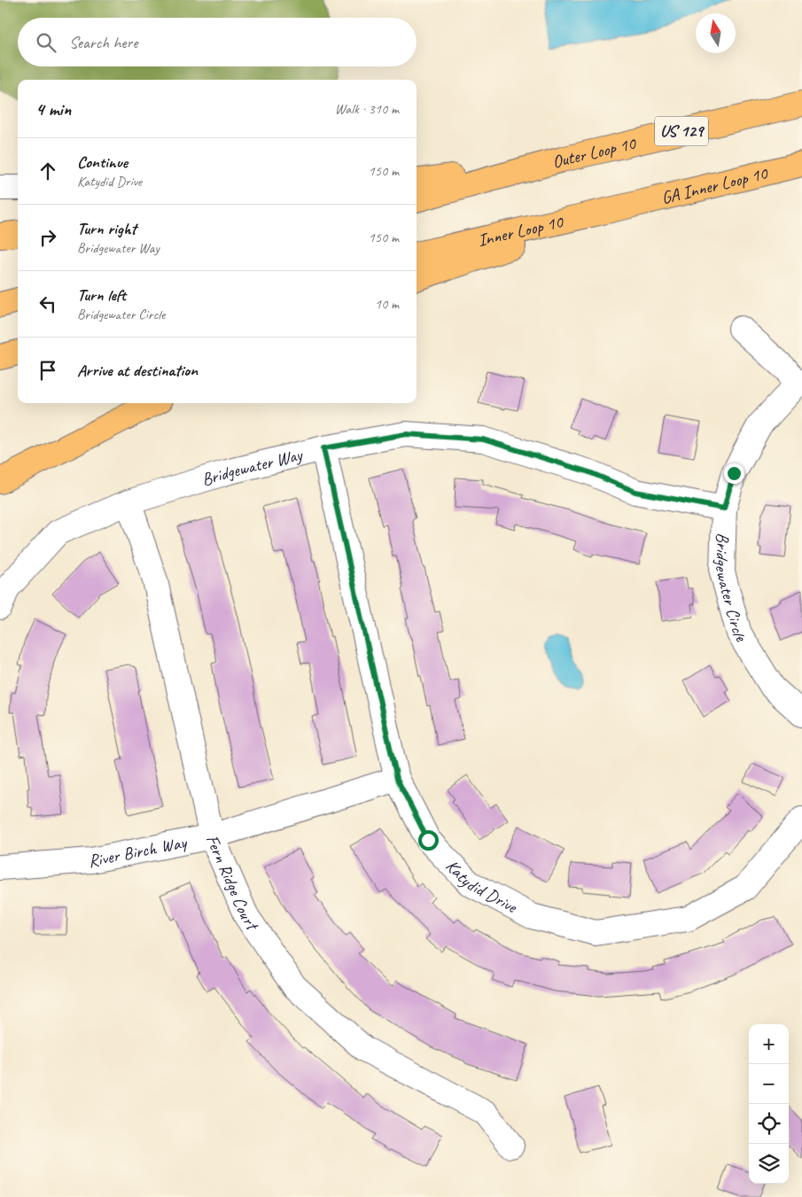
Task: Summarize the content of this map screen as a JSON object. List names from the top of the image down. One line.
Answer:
{"streets":{"highway":["US 129","Outer Loop 10","GA Inner Loop 10","Inner Loop 10"],"street":["Bridgewater Way","Bridgewater Circle","River Birch Way","Fern Ridge Court","Katydid Drive"]},"crossings":[["GA Inner Loop 10","Inner Loop 10"],["Bridgewater Way","Bridgewater Circle"],["Bridgewater Way","Fern Ridge Court"],["Bridgewater Way","Katydid Drive"],["River Birch Way","Fern Ridge Court"],["River Birch Way","Katydid Drive"]],"north":"top","page":{"search":"Search here","heading":["4 min","Walk · 310 m"],"list":[["Continue","Katydid Drive","150 m"],["Turn right","Bridgewater Way","150 m"],["Turn left","Bridgewater Circle","10 m"],"Arrive at destination"],"map_buttons":["+","−"]}}
